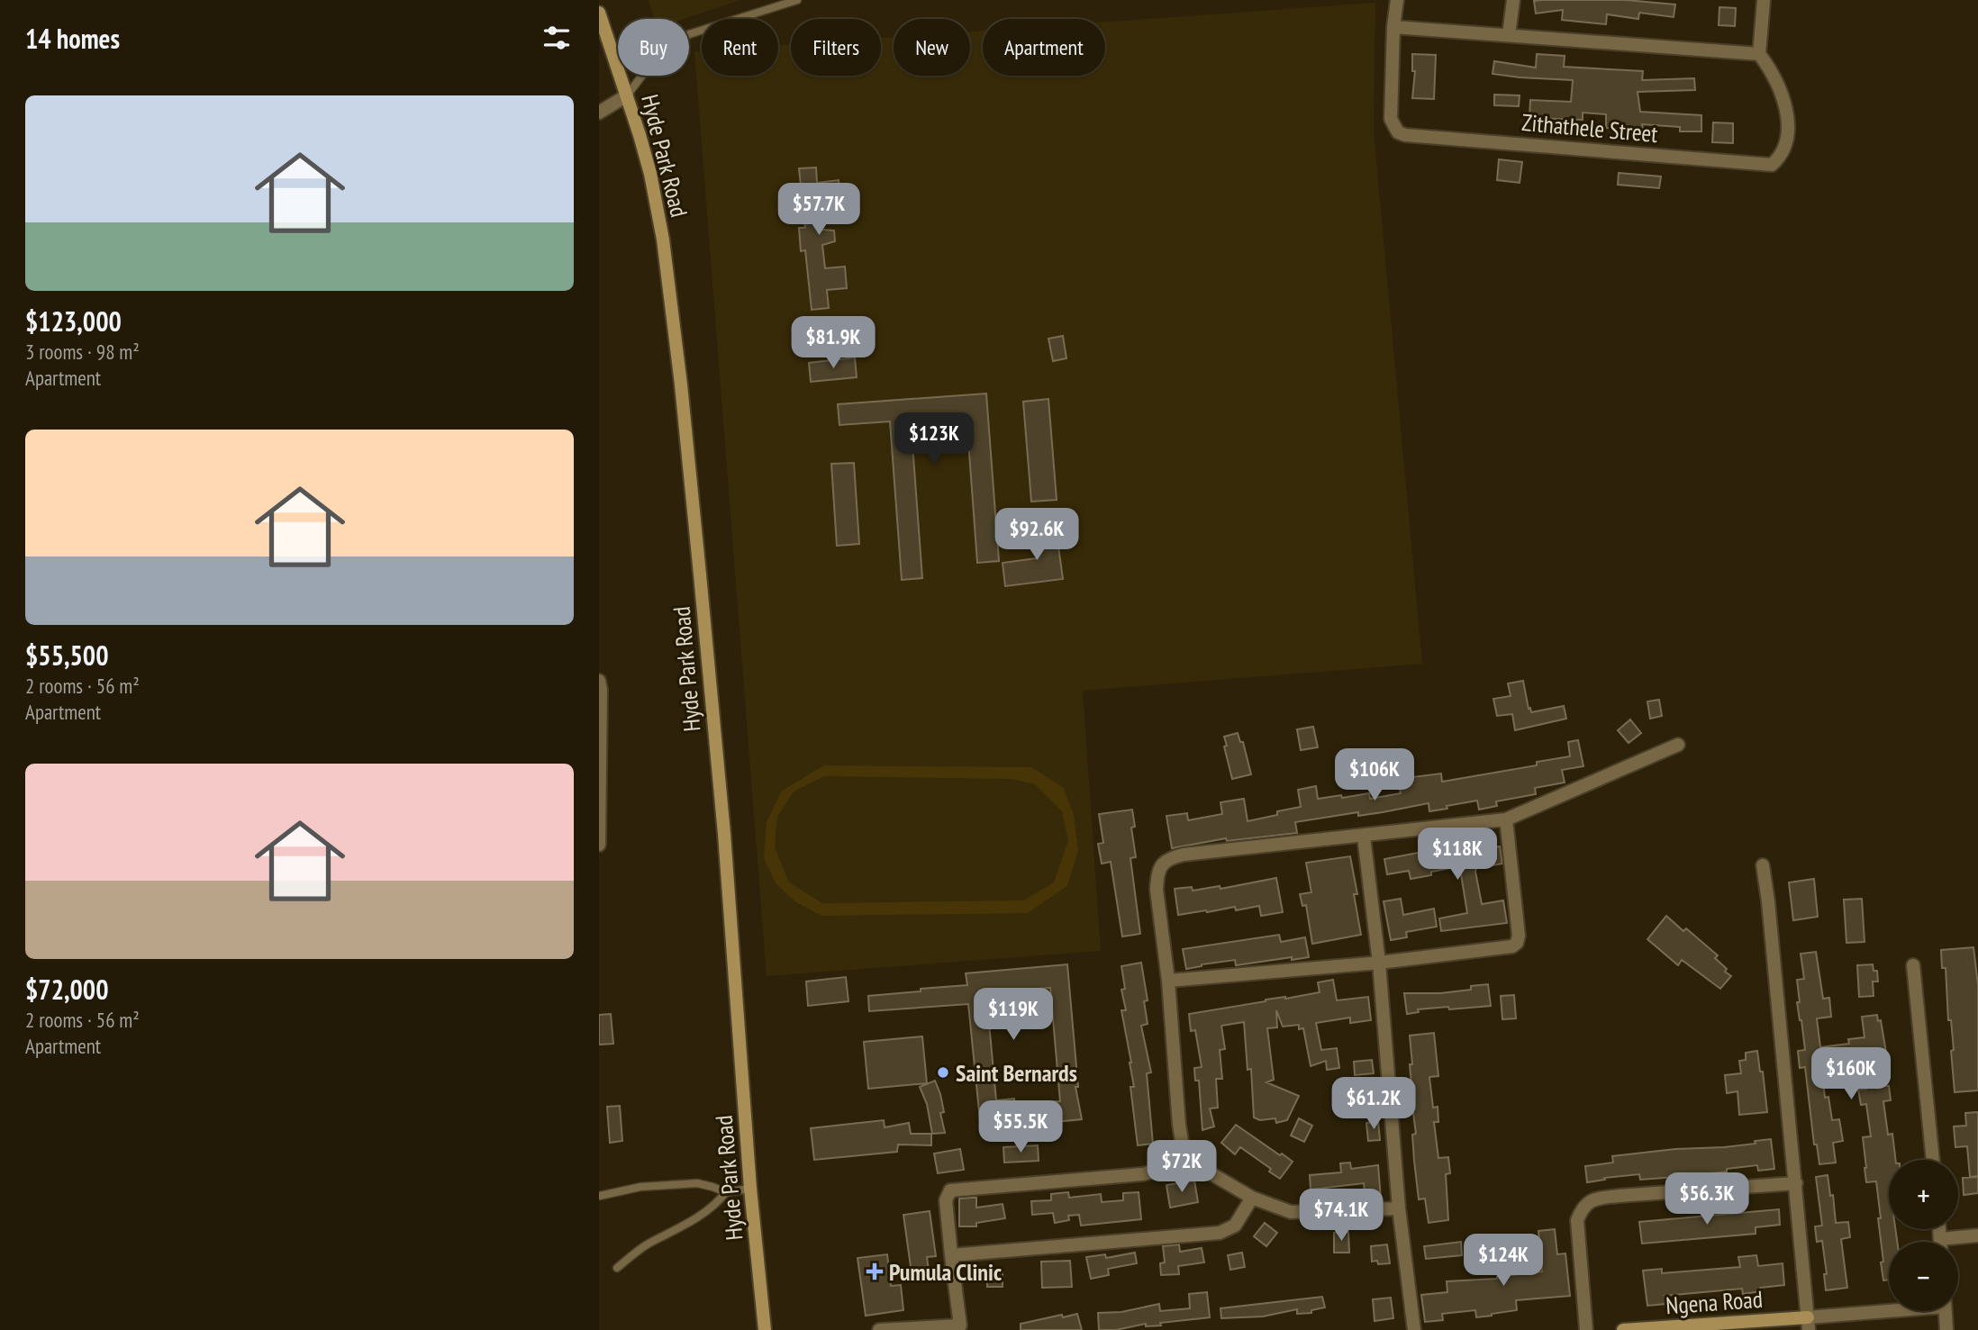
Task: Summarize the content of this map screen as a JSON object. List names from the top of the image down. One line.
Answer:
{"streets":{"street":["Zithathele Street","Hyde Park Road","Ngena Road"]},"places":{"other":["Saint Bernards"],"health":["Pumula Clinic"]},"page":{"heading":"14 homes","chip":["Buy","Rent","Filters","New","Apartment"],"list":[{"name":"$123,000","note":"3 rooms · 98 m² · Apartment"},{"name":"$55,500","note":"2 rooms · 56 m² · Apartment"},{"name":"$72,000","note":"2 rooms · 56 m² · Apartment"}],"price":["$57.7K","$81.9K","$123K","$92.6K","$106K","$118K","$119K","$160K","$61.2K","$55.5K","$72K","$56.3K","$74.1K","$124K"],"map_buttons":["+","−"]}}
